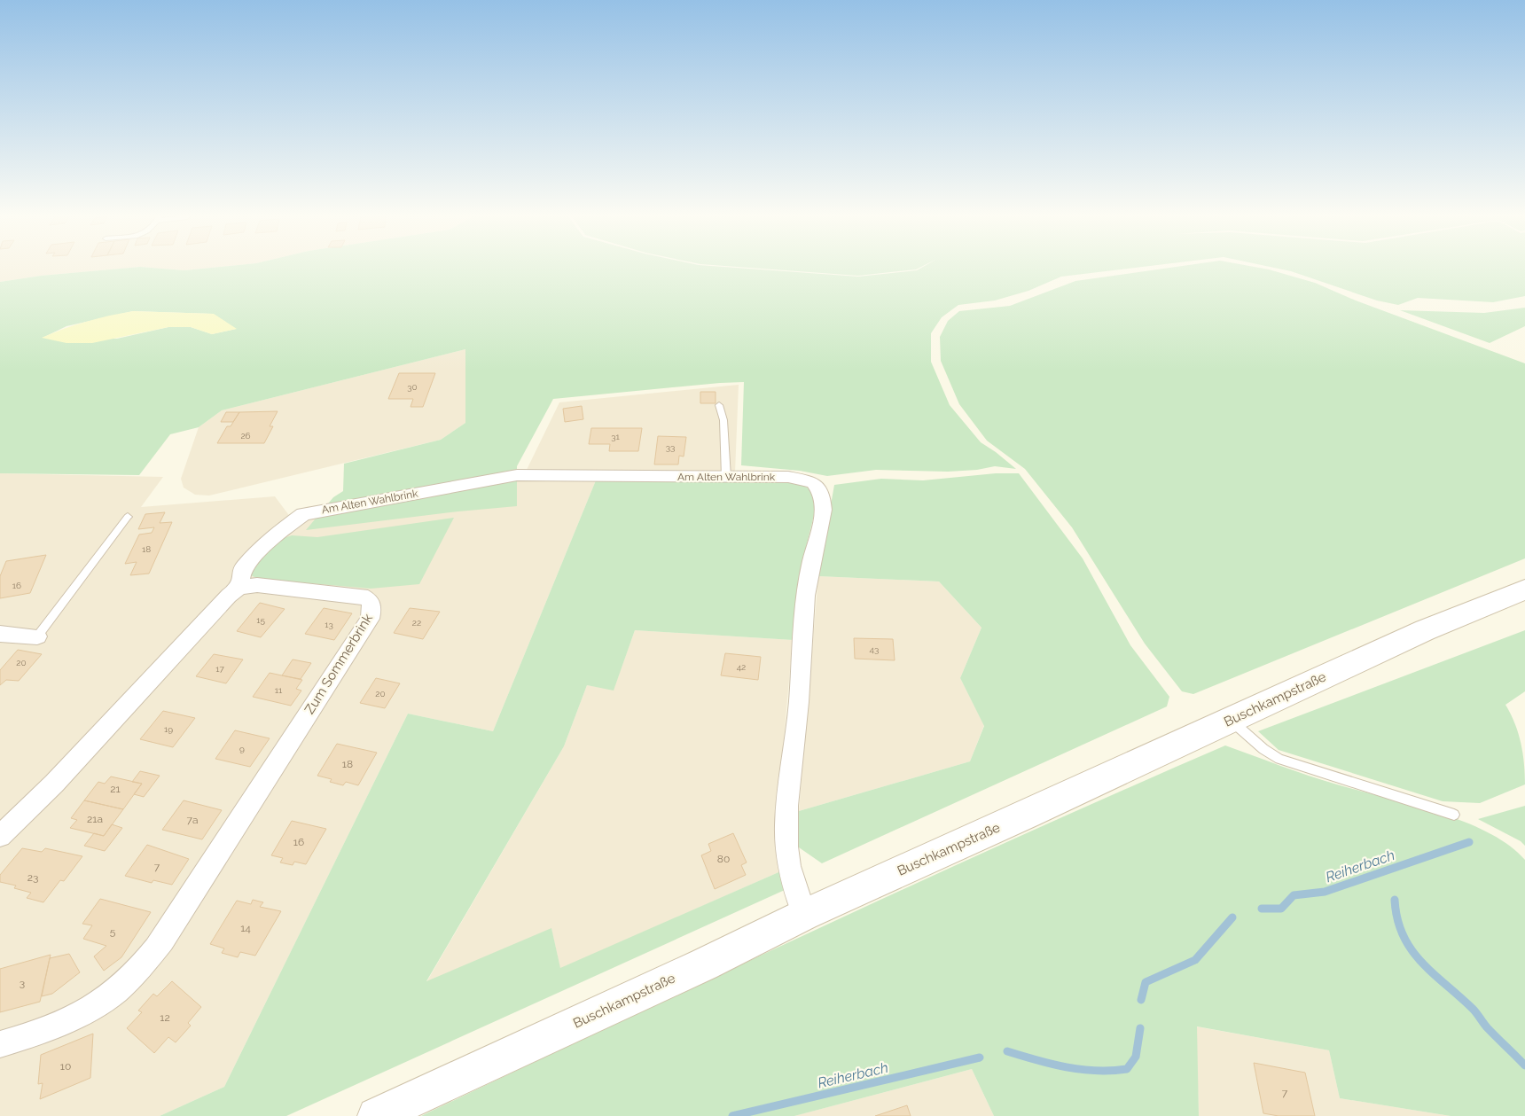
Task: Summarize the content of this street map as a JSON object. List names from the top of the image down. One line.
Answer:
{"streets":{"main road":["Buschkampstraße"],"street":["Am Alten Wahlbrink","Zum Sommerbrink"]},"crossings":[["Am Alten Wahlbrink","Zum Sommerbrink"],["Am Alten Wahlbrink","Buschkampstraße"]],"water":["Reiherbach"],"house_numbers":["30","26","31","33","18","16","15","22","13","43","20","42","17","11","20","19","9","18","21","21a","7a","16","80","7","23","14","5","3","12","10","7"]}
